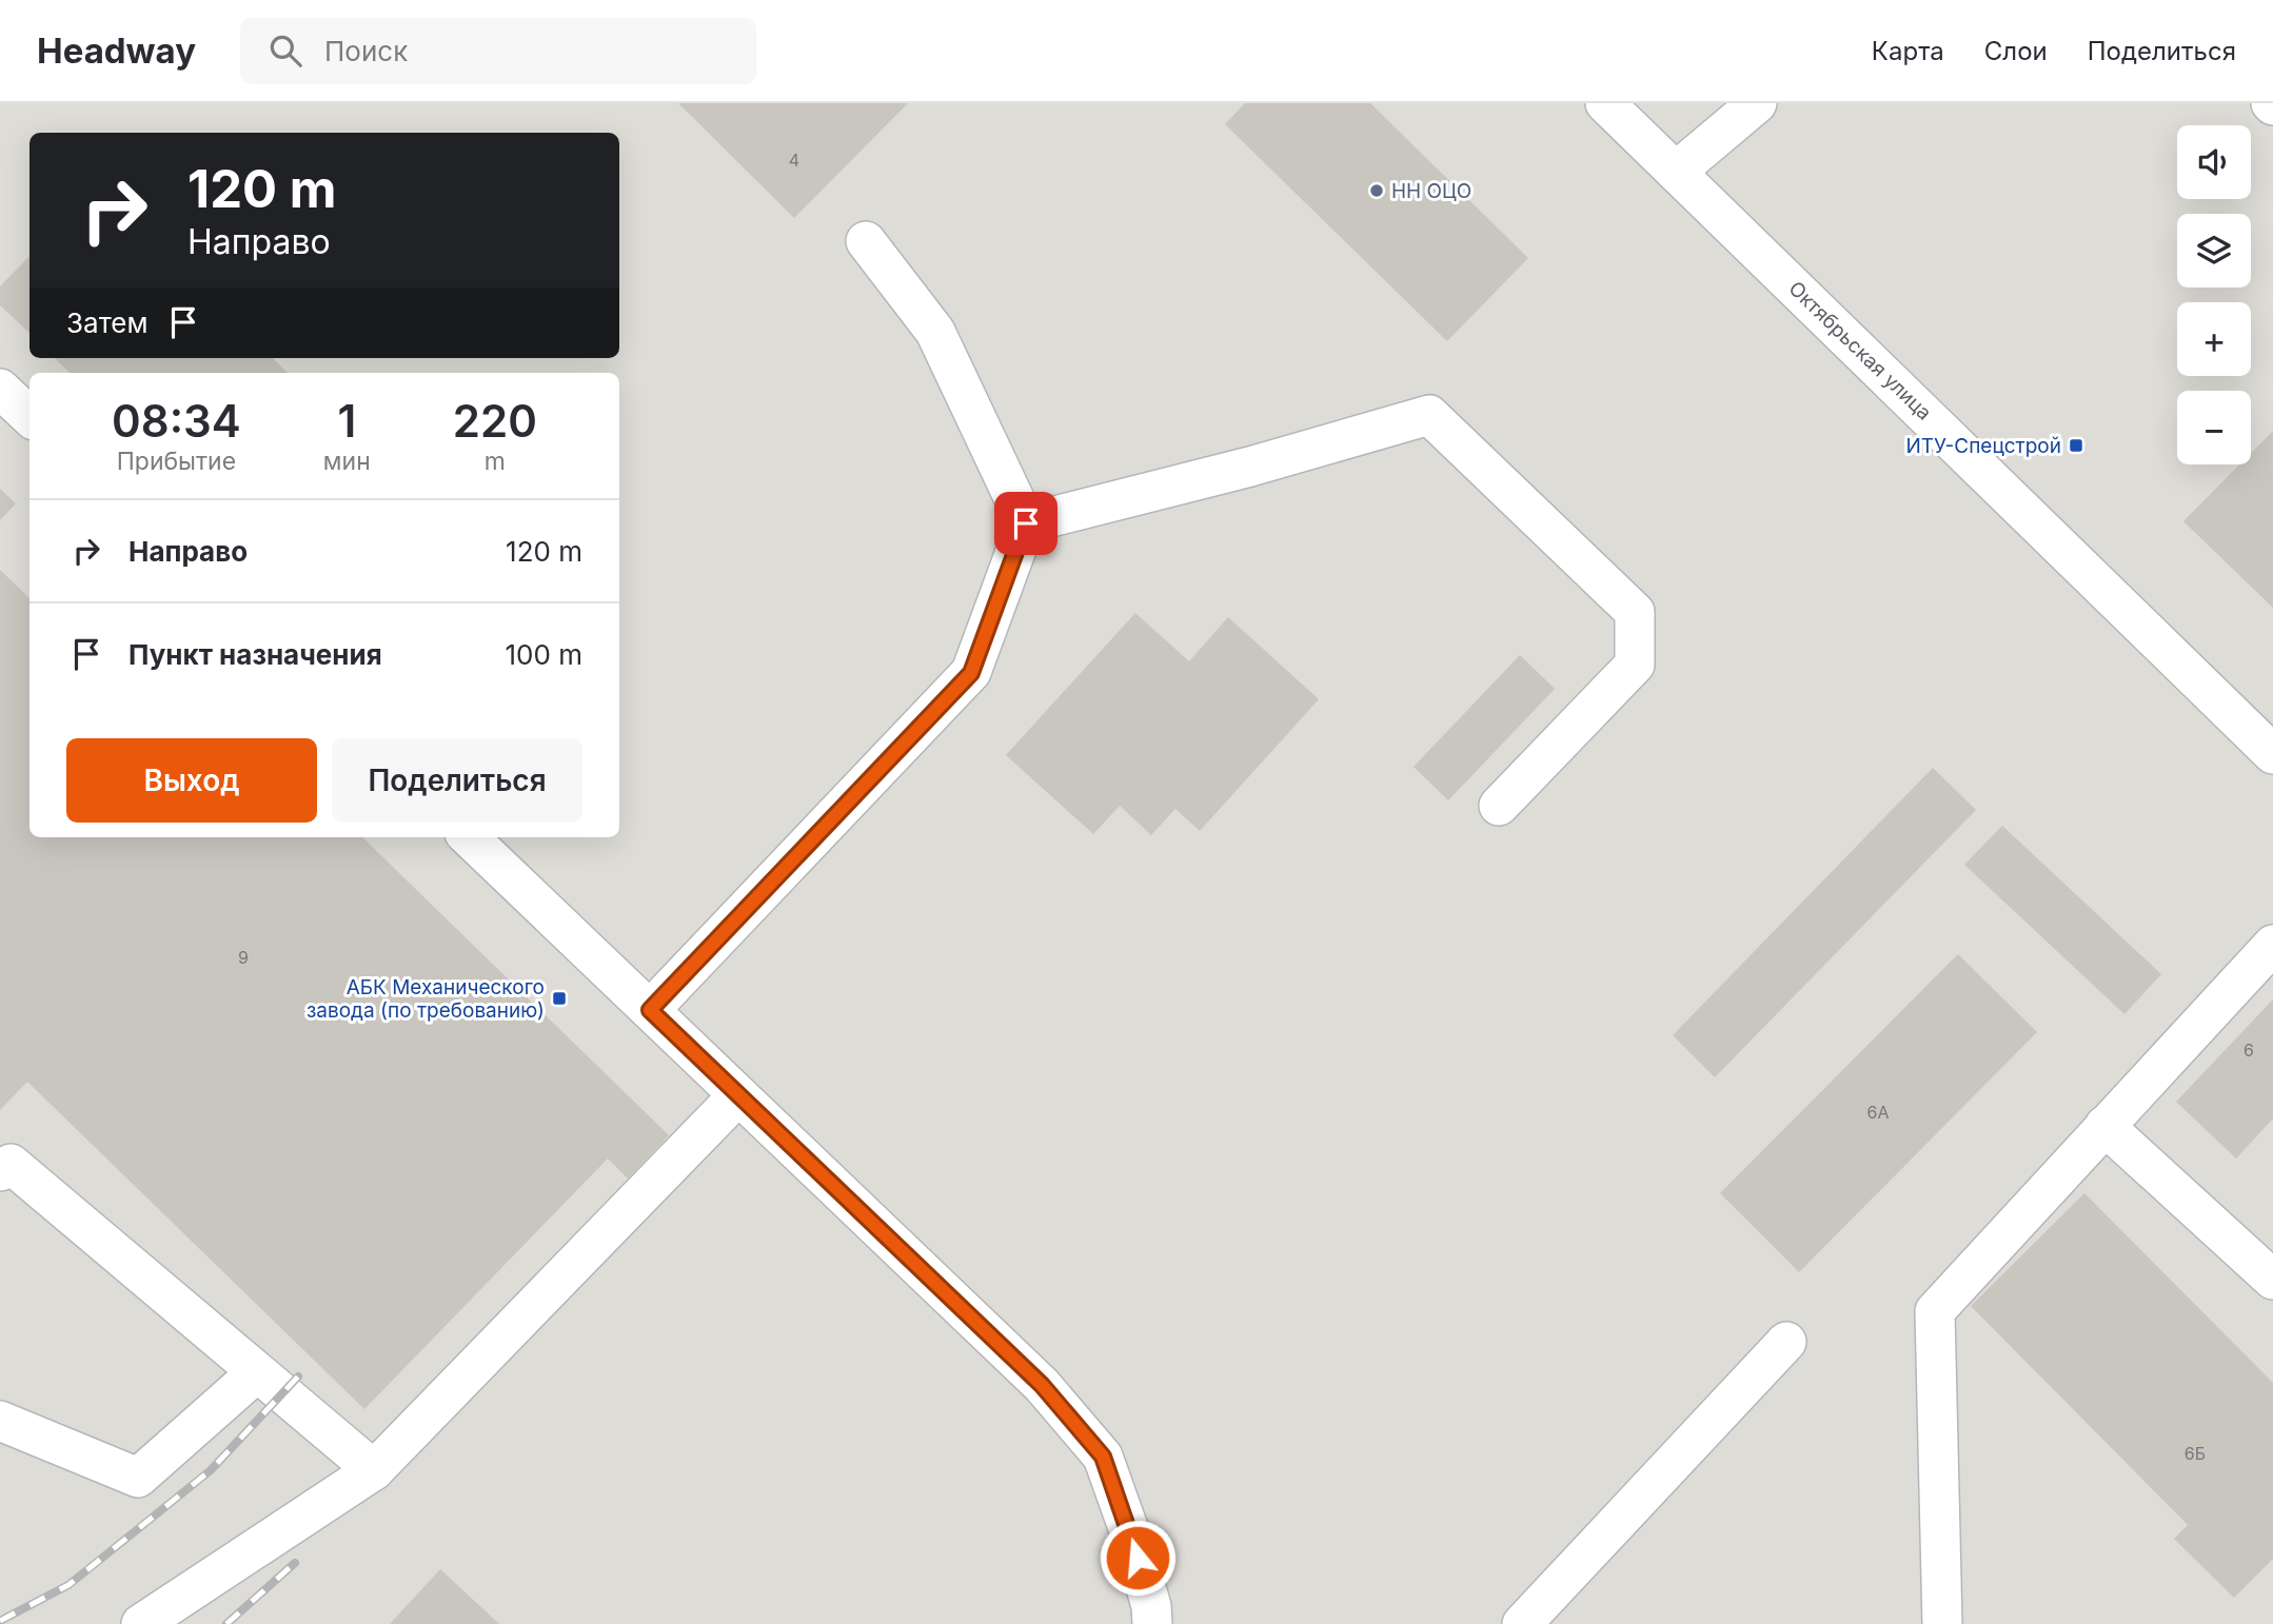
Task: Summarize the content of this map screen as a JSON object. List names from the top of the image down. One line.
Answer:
{"streets":{"street":["Октябрьская улица"]},"places":{"other":["НН ОЦО"],"transit":["ИТУ-Спецстрой","АБК Механического завода (по требованию)"]},"house_numbers":["4","9","6","6А","6Б"],"page":{"header":"Headway","search":"Поиск","nav":["Карта","Слои","Поделиться"],"map_buttons":["+","−"],"turn":["120 m","Направо"],"then":"Затем","eta":["08:34","Прибытие","1","мин","220","m"],"list":[{"name":"Направо","value":"120 m"},{"name":"Пункт назначения","value":"100 m"}],"buttons":["Выход","Поделиться"]}}
